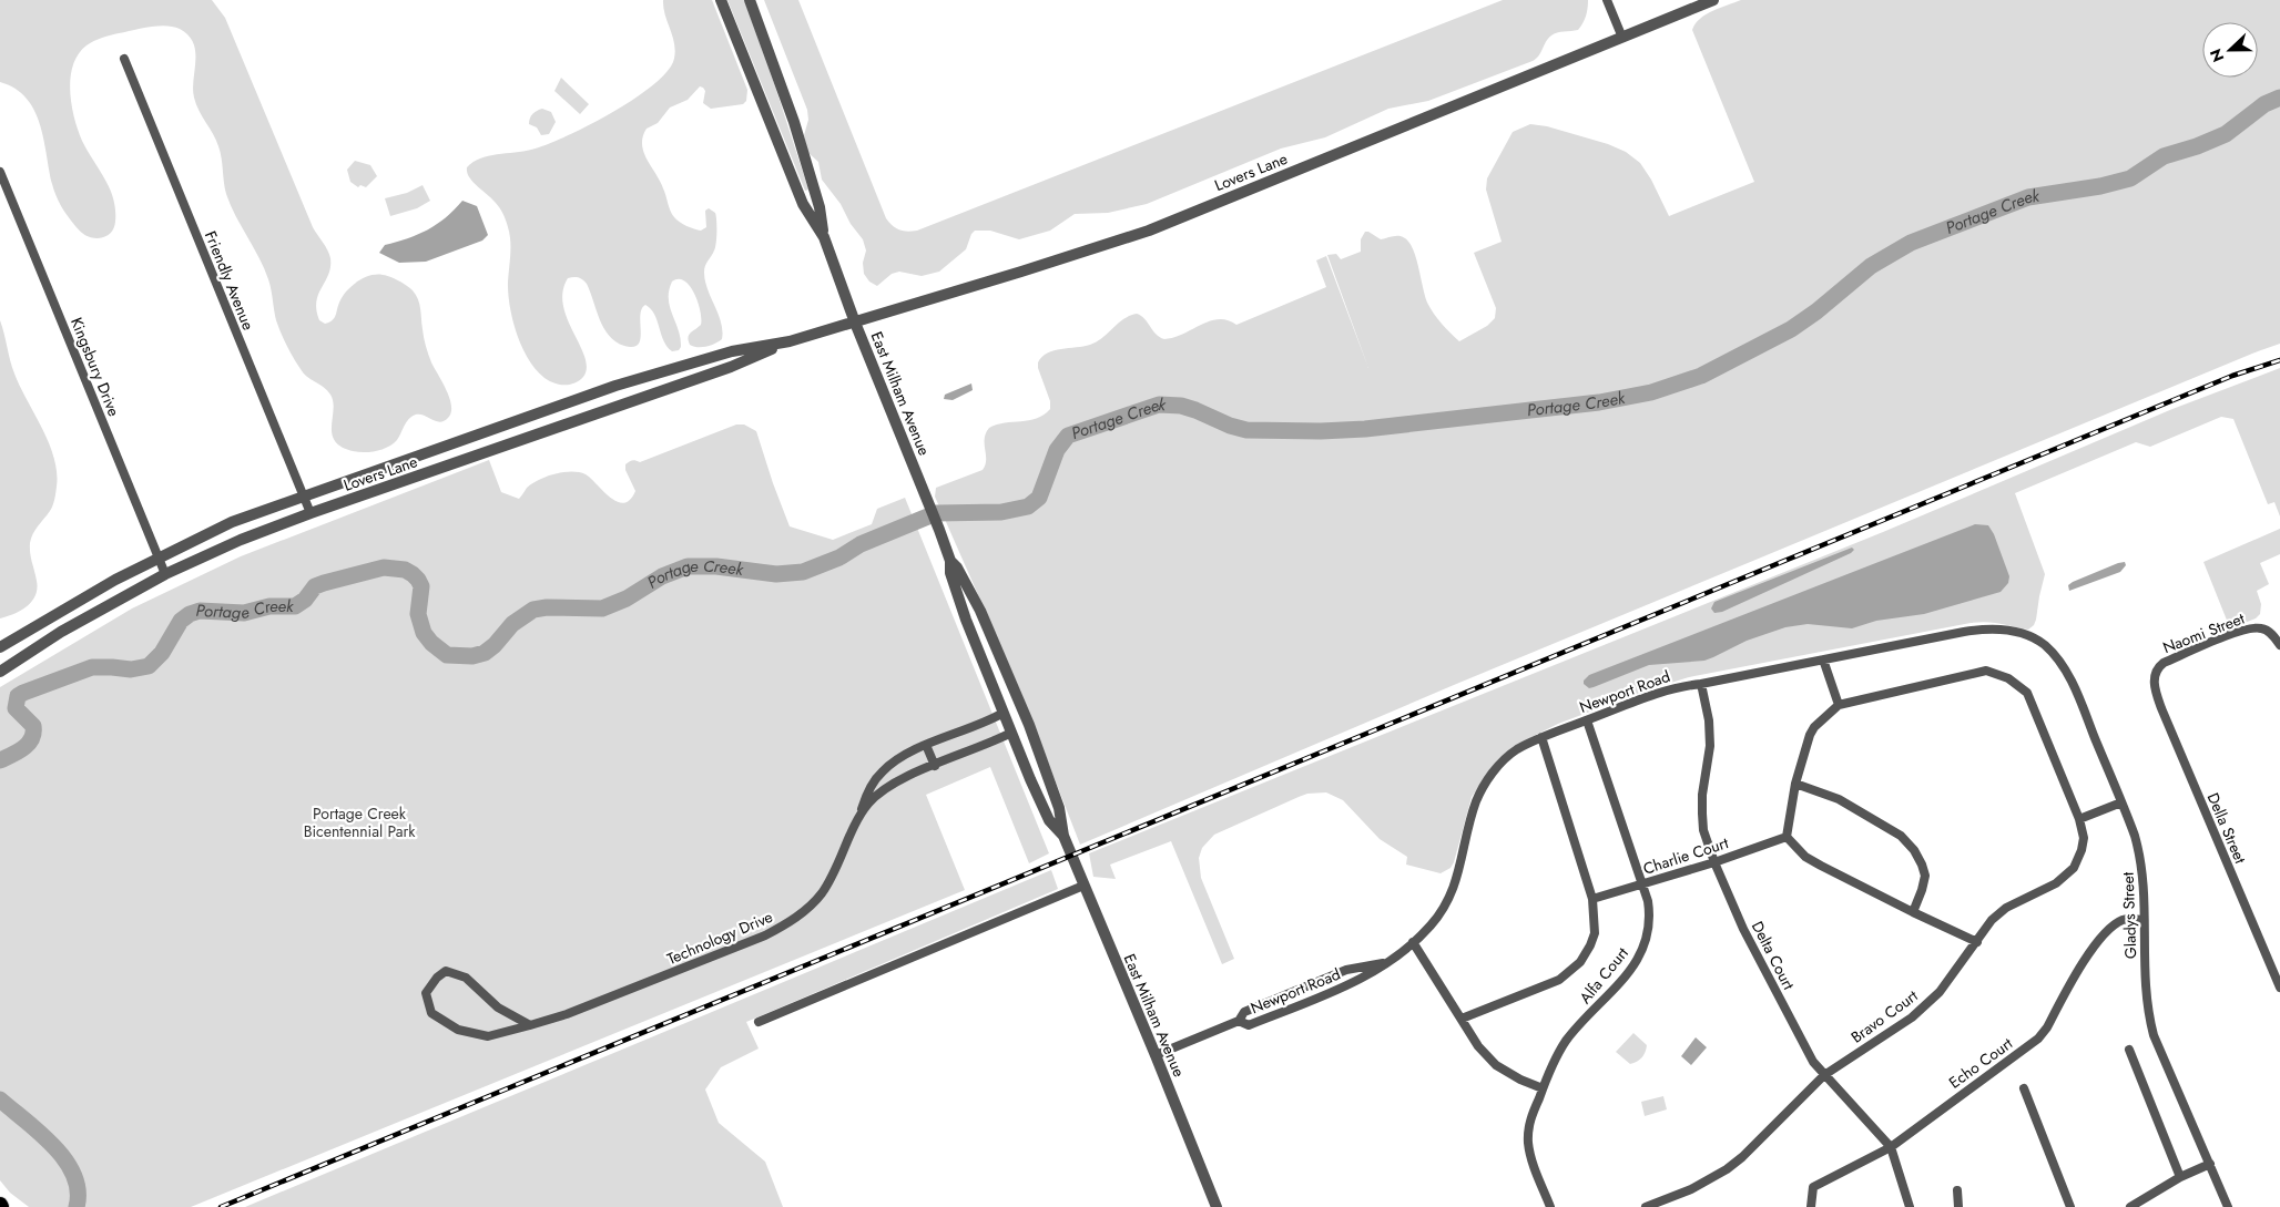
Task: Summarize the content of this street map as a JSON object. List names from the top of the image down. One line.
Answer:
{"streets":{"street":["Lovers Lane","Friendly Avenue","Kingsbury Drive","East Milham Avenue","Naomi Street","Newport Road","Della Street","Charlie Court","Gladys Street","Technology Drive","Delta Court","Alfa Court","Bravo Court","Echo Court"]},"crossings":[["Lovers Lane","Friendly Avenue"],["Lovers Lane","Kingsbury Drive"],["Lovers Lane","East Milham Avenue"],["East Milham Avenue","Newport Road"],["East Milham Avenue","Technology Drive"],["Naomi Street","Della Street"],["Newport Road","Gladys Street"],["Newport Road","Delta Court"],["Newport Road","Alfa Court"],["Charlie Court","Delta Court"],["Charlie Court","Alfa Court"],["Gladys Street","Echo Court"],["Delta Court","Bravo Court"],["Delta Court","Echo Court"]],"water":["Portage Creek"],"parks":["Portage Creek Bicentennial Park"],"north":"left"}
